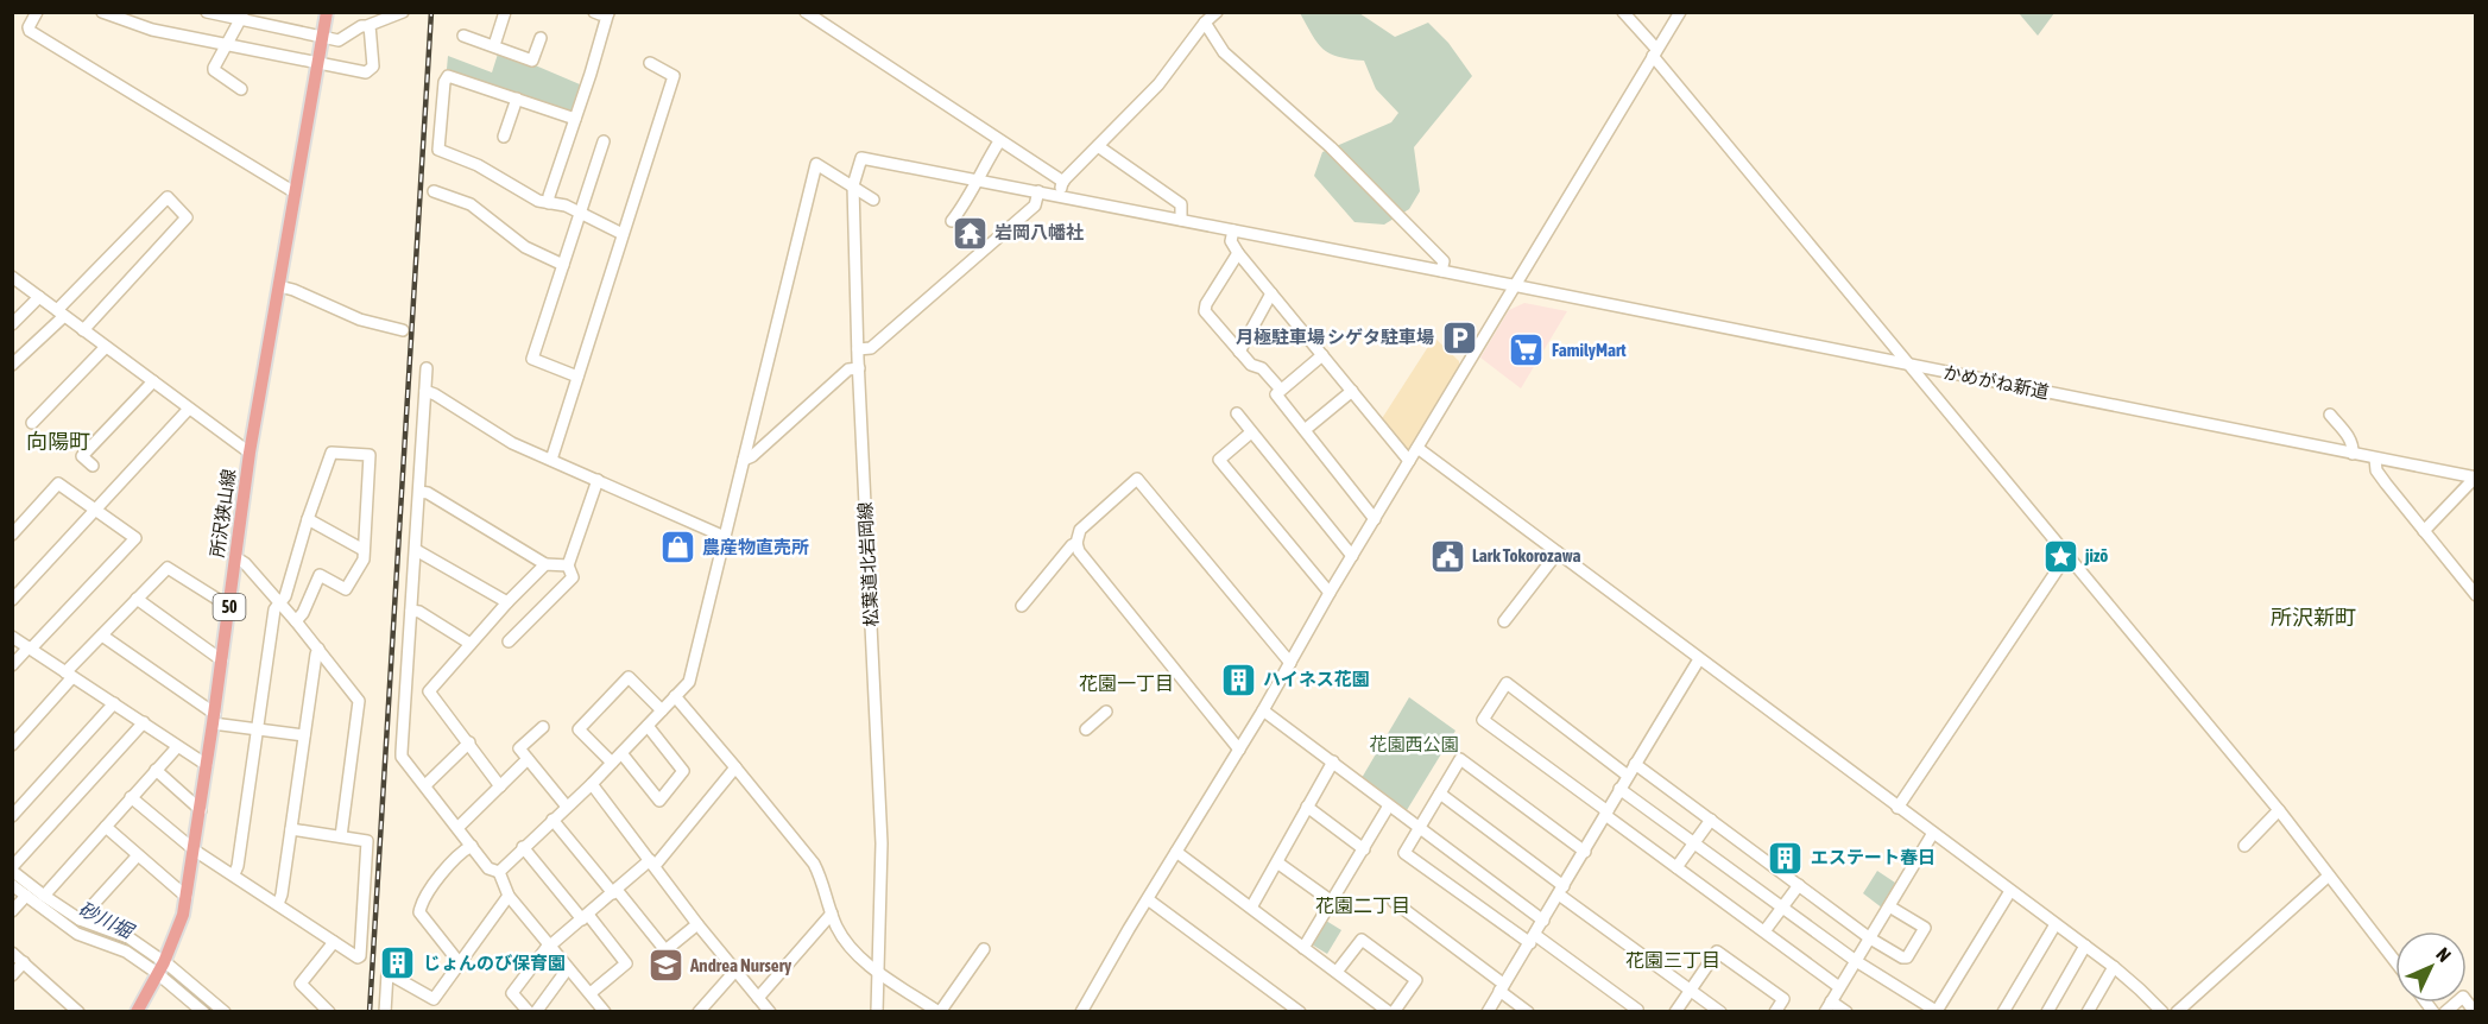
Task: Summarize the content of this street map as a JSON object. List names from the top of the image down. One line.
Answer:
{"streets":{"main road":["所沢狭山線","50"],"street":["かめがね新道","松葉道北岩岡線"]},"crossings":[["かめがね新道","松葉道北岩岡線"]],"districts":["向陽町","所沢新町","花園一丁目","花園二丁目","花園三丁目"],"water":["砂川堀"],"parks":["花園西公園"],"places":{"temple":["岩岡八幡社"],"parking":["月極駐車場 シゲタ駐車場"],"supermarket":["FamilyMart"],"shop":["農産物直売所"],"public building":["Lark Tokorozawa"],"place":["jizō"],"building":["ハイネス花園","エステート春日","じょんのび保育園"],"school or university":["Andrea Nursery"]},"north":"top right"}
